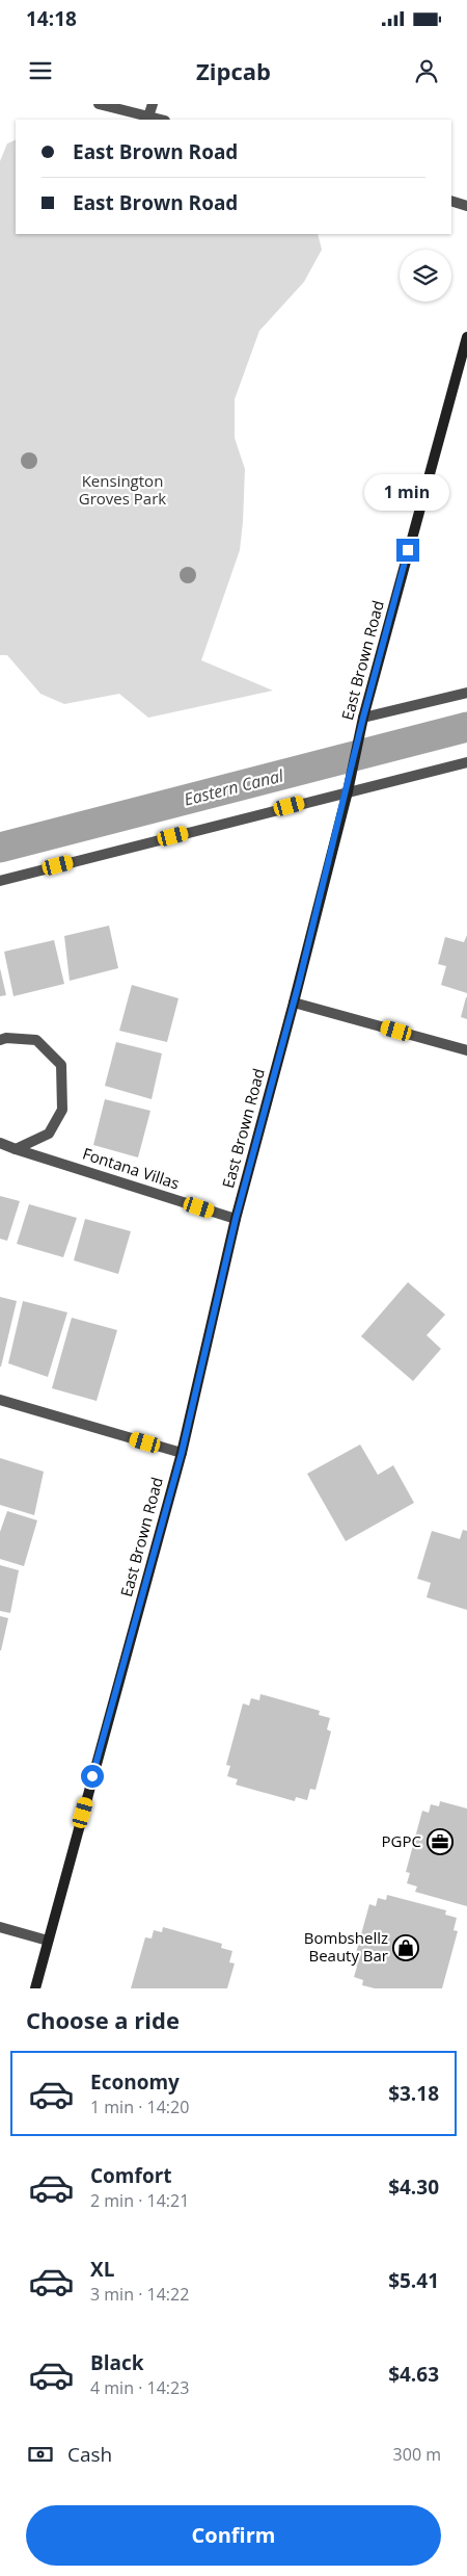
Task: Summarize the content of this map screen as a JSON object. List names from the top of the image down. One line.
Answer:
{"streets":{"main road":["East Brown Road"],"street":["Fontana Villas"]},"crossings":[["East Brown Road","Fontana Villas"]],"water":["Eastern Canal"],"parks":["Kensington Groves Park"],"places":{"office":["PGPC"],"shop":["Bombshellz Beauty Bar"]},"page":{"status":"14:18","header":"Zipcab","banner":["East Brown Road","East Brown Road"],"bubble":"1 min","heading":"Choose a ride","list":[{"name":"Economy","note":"1 min · 14:20","value":"$3.18"},{"name":"Comfort","note":"2 min · 14:21","value":"$4.30"},{"name":"XL","note":"3 min · 14:22","value":"$5.41"},{"name":"Black","note":"4 min · 14:23","value":"$4.63"}],"pay":["Cash","300 m"],"buttons":"Confirm"}}
